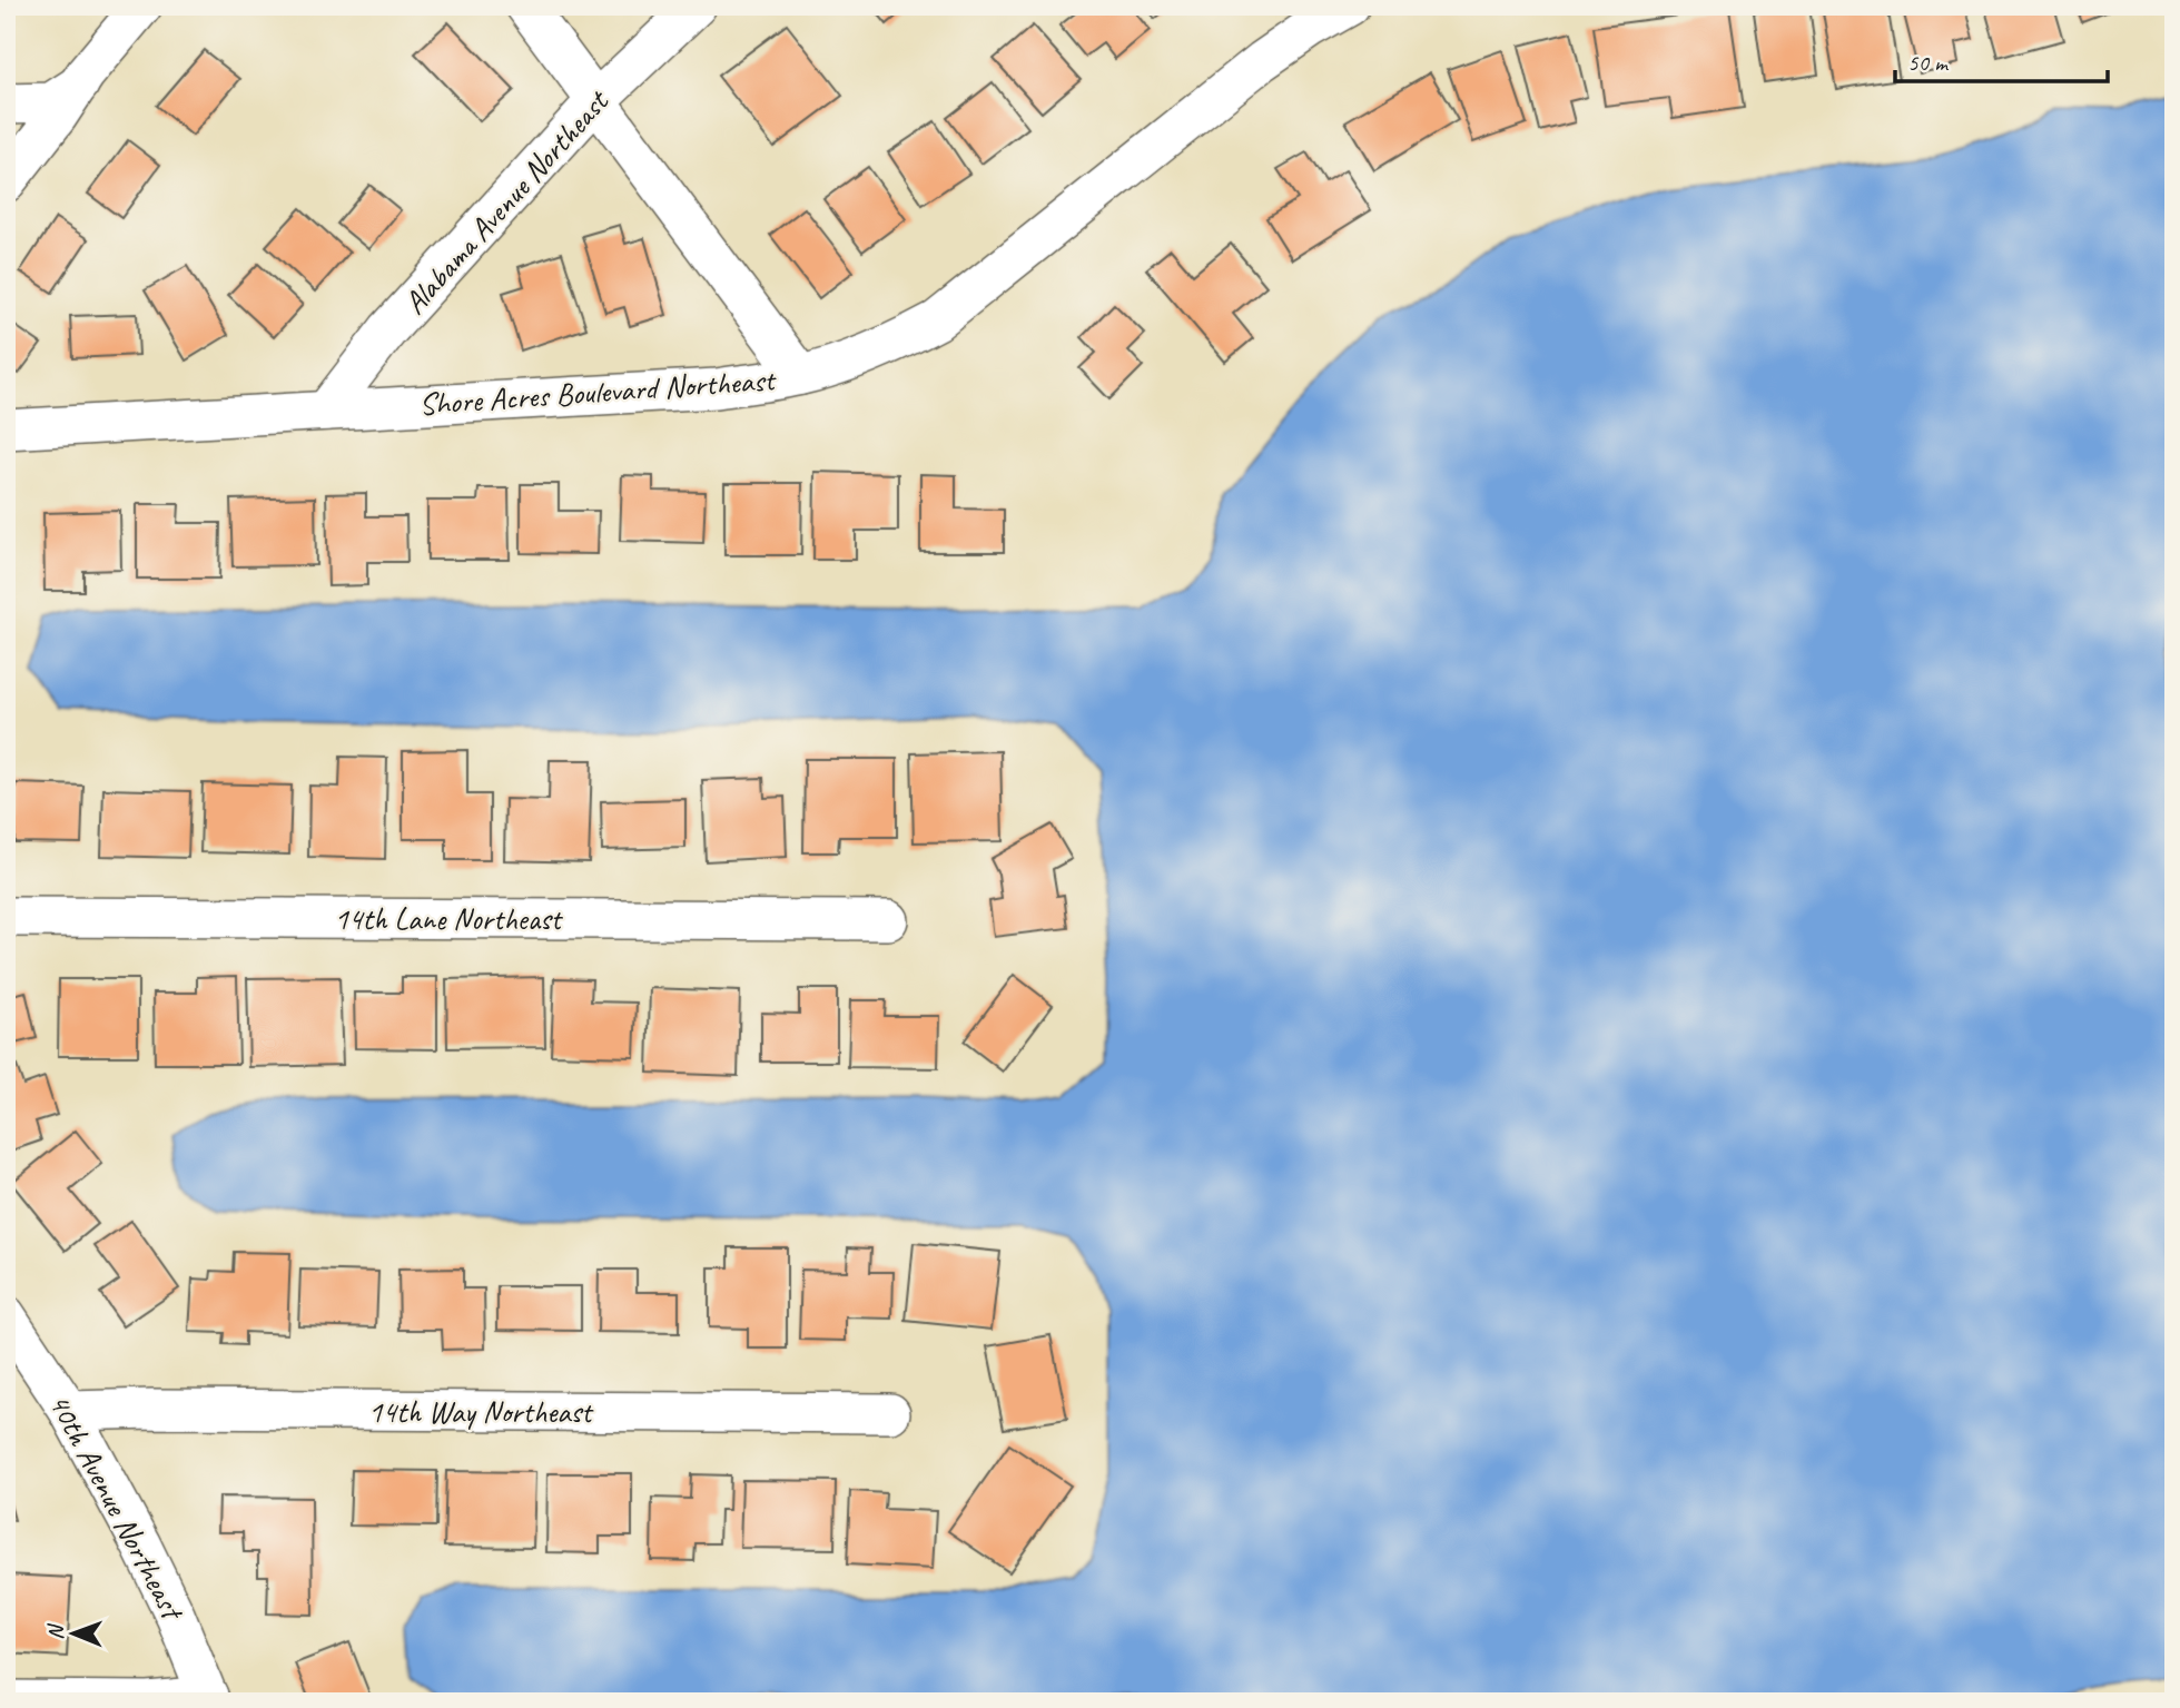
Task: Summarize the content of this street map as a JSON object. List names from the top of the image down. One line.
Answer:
{"streets":{"street":["Alabama Avenue Northeast","Shore Acres Boulevard Northeast","14th Lane Northeast","14th Way Northeast","40th Avenue Northeast"]},"crossings":[["Alabama Avenue Northeast","Shore Acres Boulevard Northeast"],["14th Way Northeast","40th Avenue Northeast"]],"scale_bar":"50 m","north":"left"}
